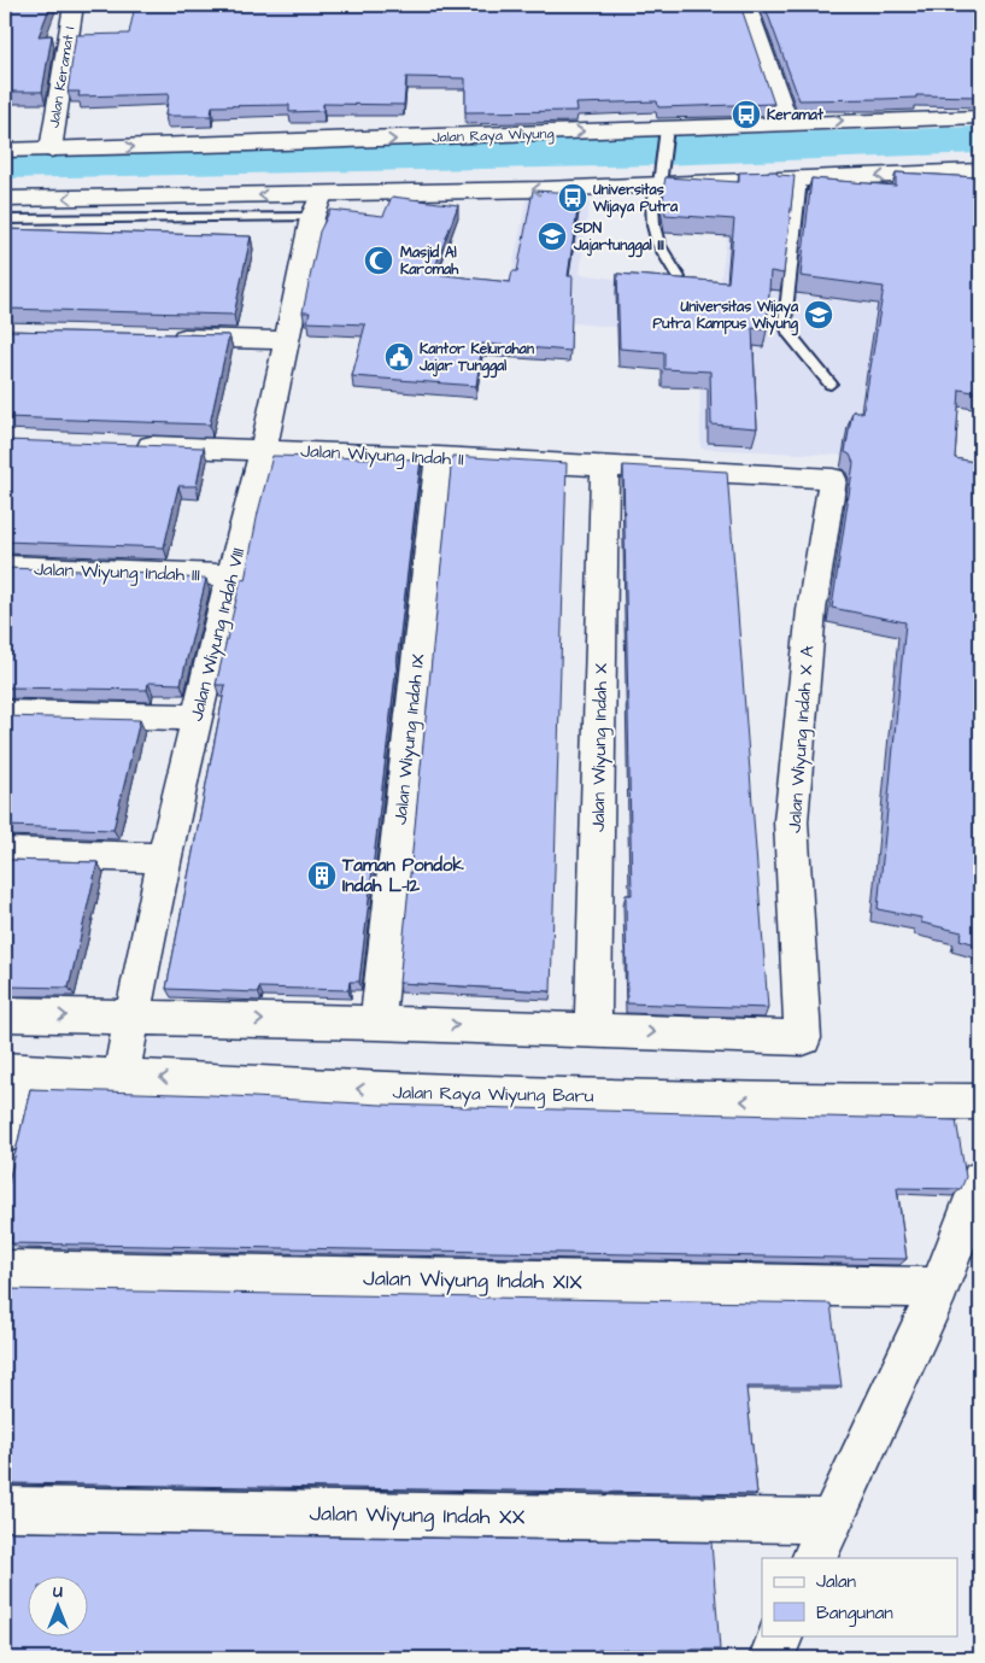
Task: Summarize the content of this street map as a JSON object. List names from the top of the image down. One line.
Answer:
{"streets":{"street":["Jalan Keramat I","Jalan Raya Wiyung","Jalan Wiyung Indah II","Jalan Wiyung Indah III","Jalan Wiyung Indah VIII","Jalan Wiyung Indah IX","Jalan Wiyung Indah X A","Jalan Wiyung Indah X","Jalan Raya Wiyung Baru","Jalan Wiyung Indah XIX","Jalan Wiyung Indah XX"]},"crossings":[["Jalan Keramat I","Jalan Raya Wiyung"],["Jalan Raya Wiyung","Jalan Wiyung Indah VIII"],["Jalan Wiyung Indah II","Jalan Wiyung Indah VIII"],["Jalan Wiyung Indah II","Jalan Wiyung Indah IX"],["Jalan Wiyung Indah II","Jalan Wiyung Indah X A"],["Jalan Wiyung Indah II","Jalan Wiyung Indah X"],["Jalan Wiyung Indah III","Jalan Wiyung Indah VIII"],["Jalan Wiyung Indah VIII","Jalan Raya Wiyung Baru"],["Jalan Wiyung Indah X A","Jalan Wiyung Indah X"]],"places":{"bus stop":["Keramat","Universitas Wijaya Putra"],"school or university":["SDN Jajartunggal III","Universitas Wijaya Putra Kampus Wiyung"],"mosque":["Masjid Al Karomah"],"public building":["Kantor Kelurahan Jajar Tunggal"],"building":["Taman Pondok Indah L-12"]},"legend":["Jalan","Bangunan"],"north":"top"}
